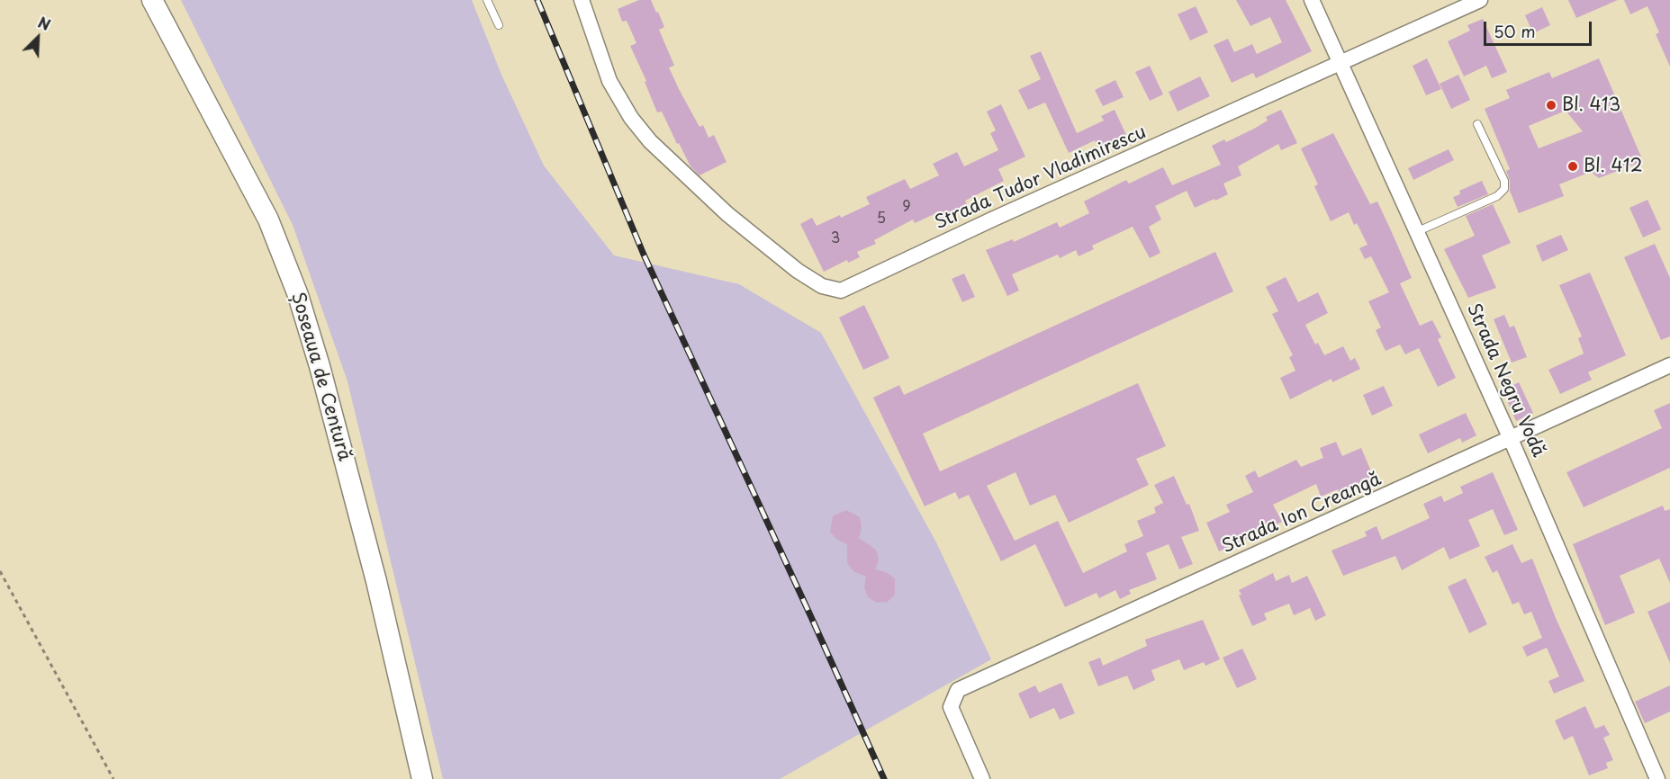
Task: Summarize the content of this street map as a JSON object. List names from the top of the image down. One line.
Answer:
{"streets":{"main road":["Șoseaua de Centură"],"street":["Strada Tudor Vladimirescu","Strada Negru Vodă","Strada Ion Creangă"]},"crossings":[["Strada Tudor Vladimirescu","Strada Negru Vodă"],["Strada Negru Vodă","Strada Ion Creangă"]],"places":["Bl. 413","Bl. 412"],"house_numbers":["9","5","3"],"scale_bar":"50 m","north":"top right"}
